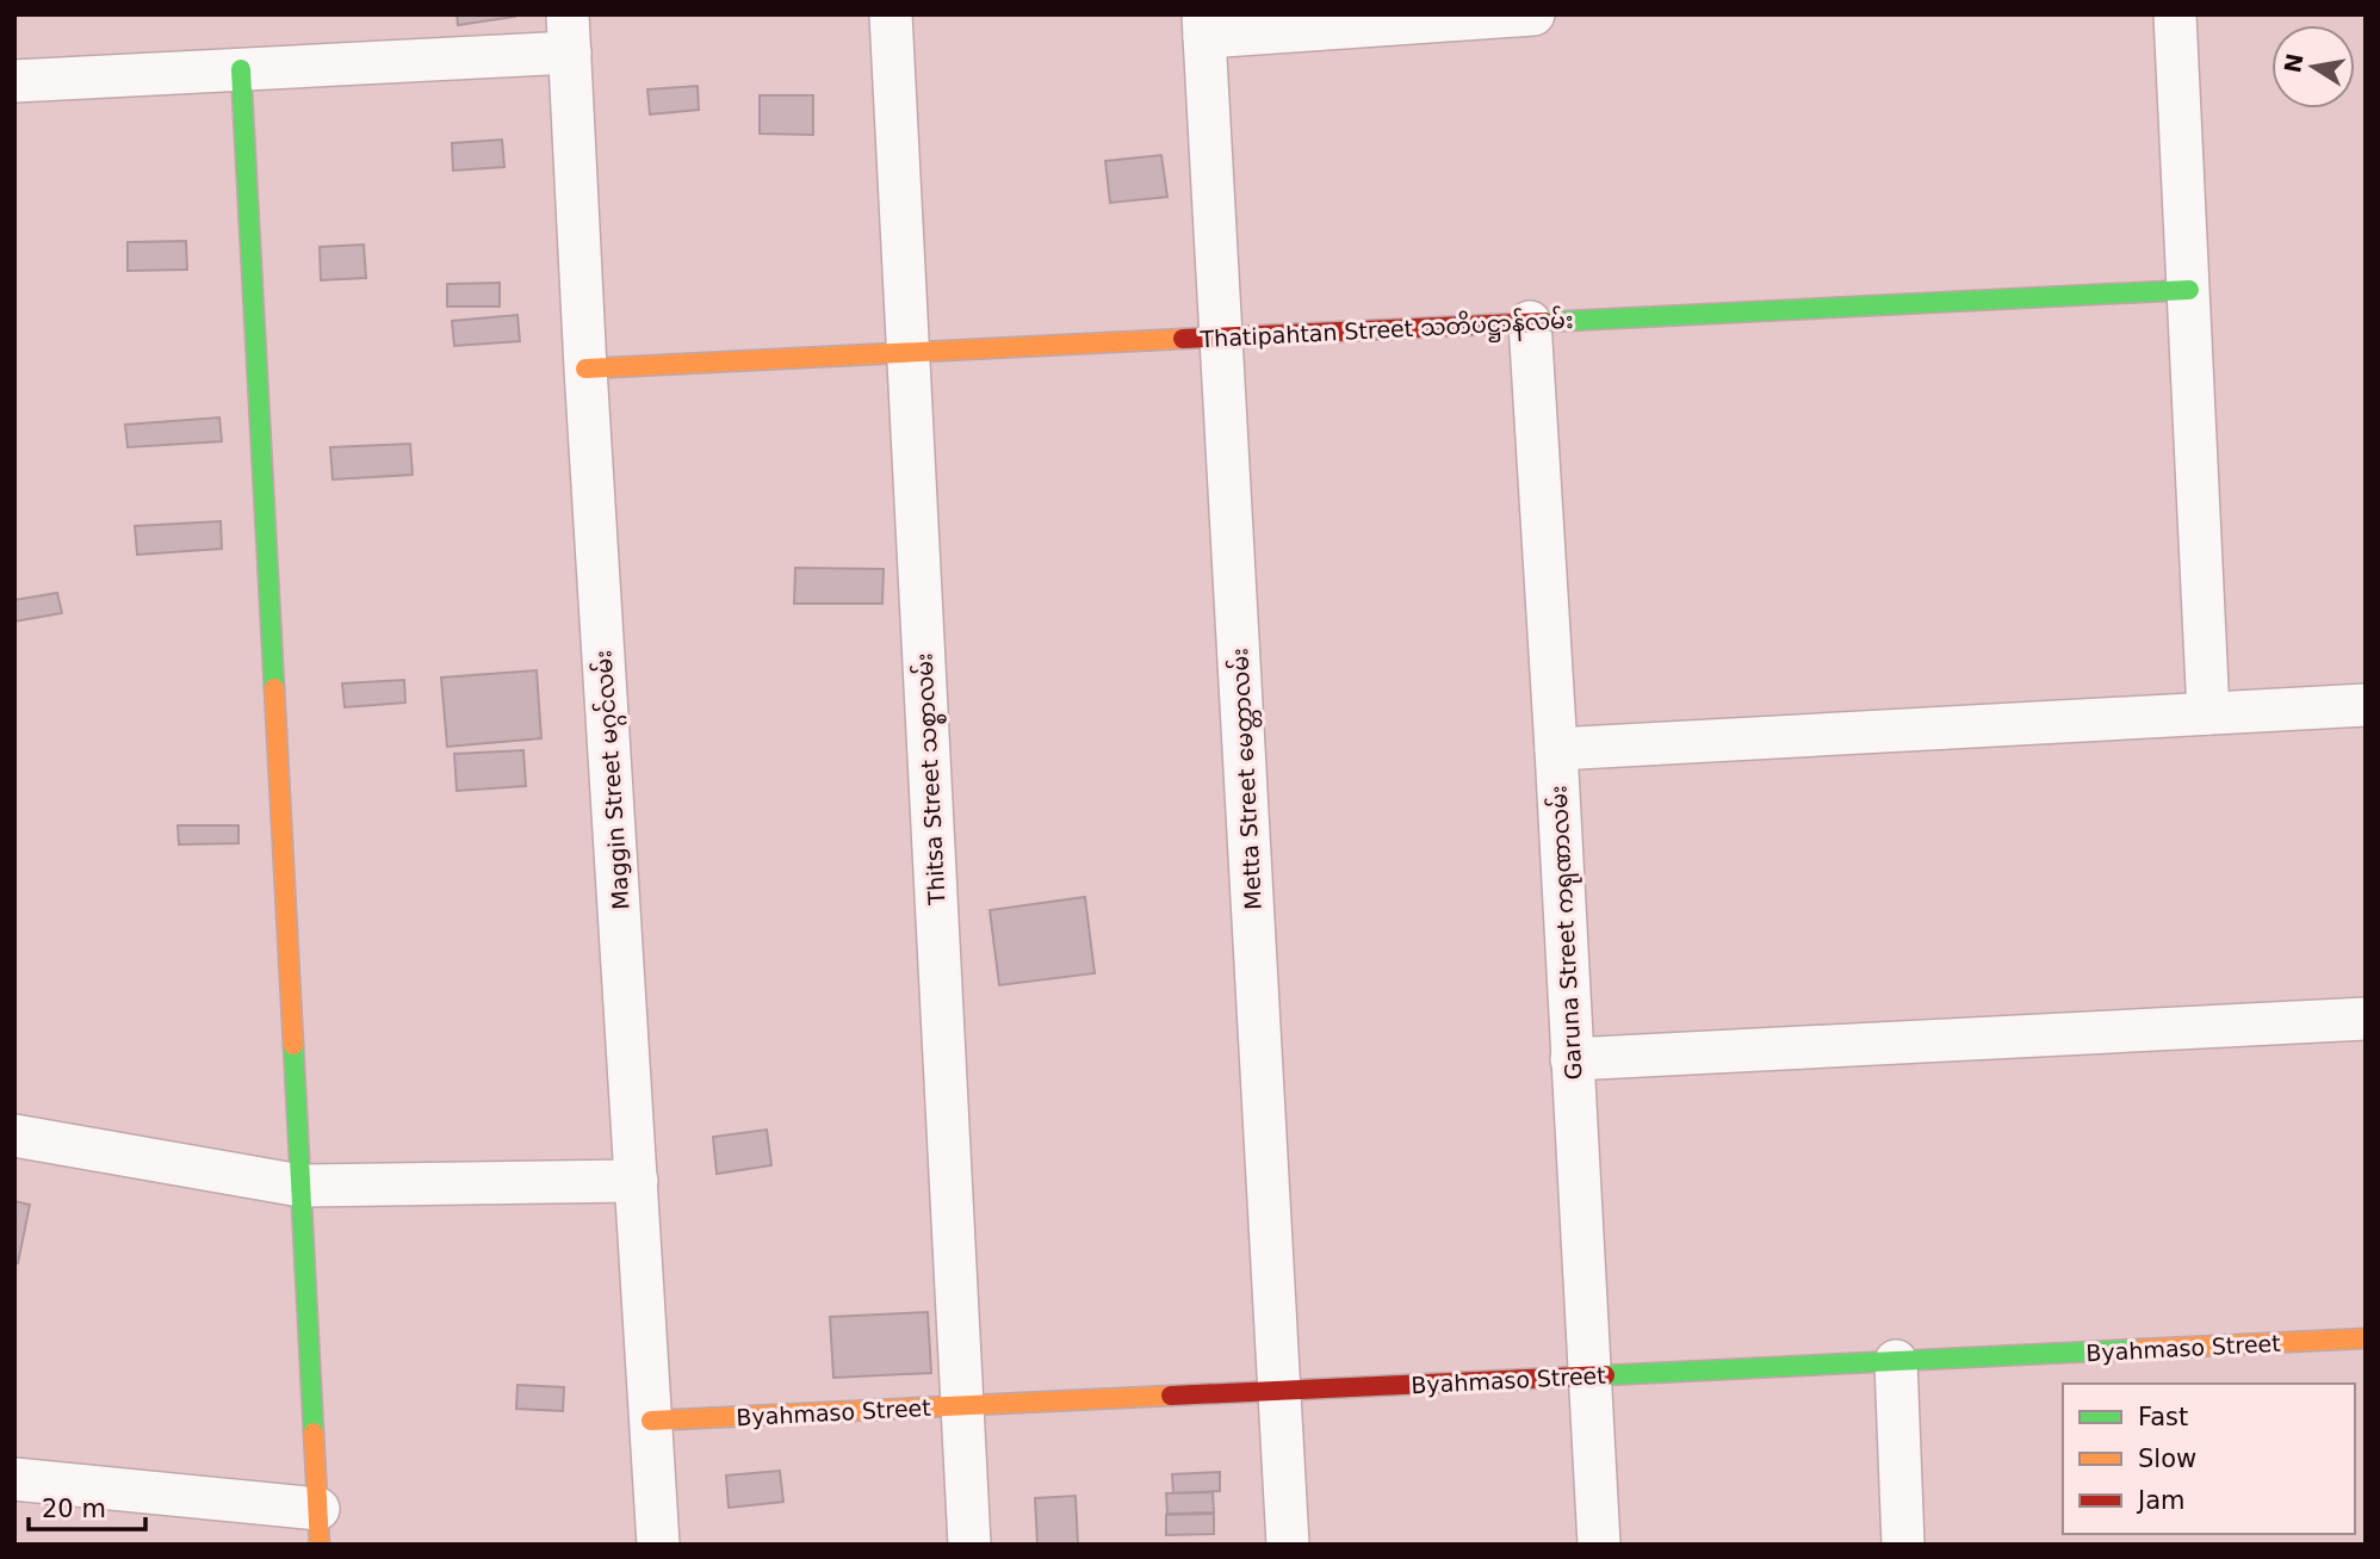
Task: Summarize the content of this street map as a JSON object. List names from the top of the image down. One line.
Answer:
{"streets":{"street":["Thatipahtan Street သတိပဋ္ဌာန်လမ်း","Thitsa Street သစ္စာလမ်း","Metta Street မေတ္တာလမ်း","Maggin Street မဂ္ဂင်လမ်း","Garuna Street ကရုဏာလမ်း","Byahmaso Street"]},"crossings":[["Thatipahtan Street သတိပဋ္ဌာန်လမ်း","Thitsa Street သစ္စာလမ်း"],["Thatipahtan Street သတိပဋ္ဌာန်လမ်း","Metta Street မေတ္တာလမ်း"],["Thatipahtan Street သတိပဋ္ဌာန်လမ်း","Maggin Street မဂ္ဂင်လမ်း"],["Thatipahtan Street သတိပဋ္ဌာန်လမ်း","Garuna Street ကရုဏာလမ်း"],["Thitsa Street သစ္စာလမ်း","Byahmaso Street"],["Metta Street မေတ္တာလမ်း","Byahmaso Street"],["Maggin Street မဂ္ဂင်လမ်း","Byahmaso Street"],["Garuna Street ကရုဏာလမ်း","Byahmaso Street"]],"legend":["Fast","Slow","Jam"],"scale_bar":"20 m","north":"left"}
